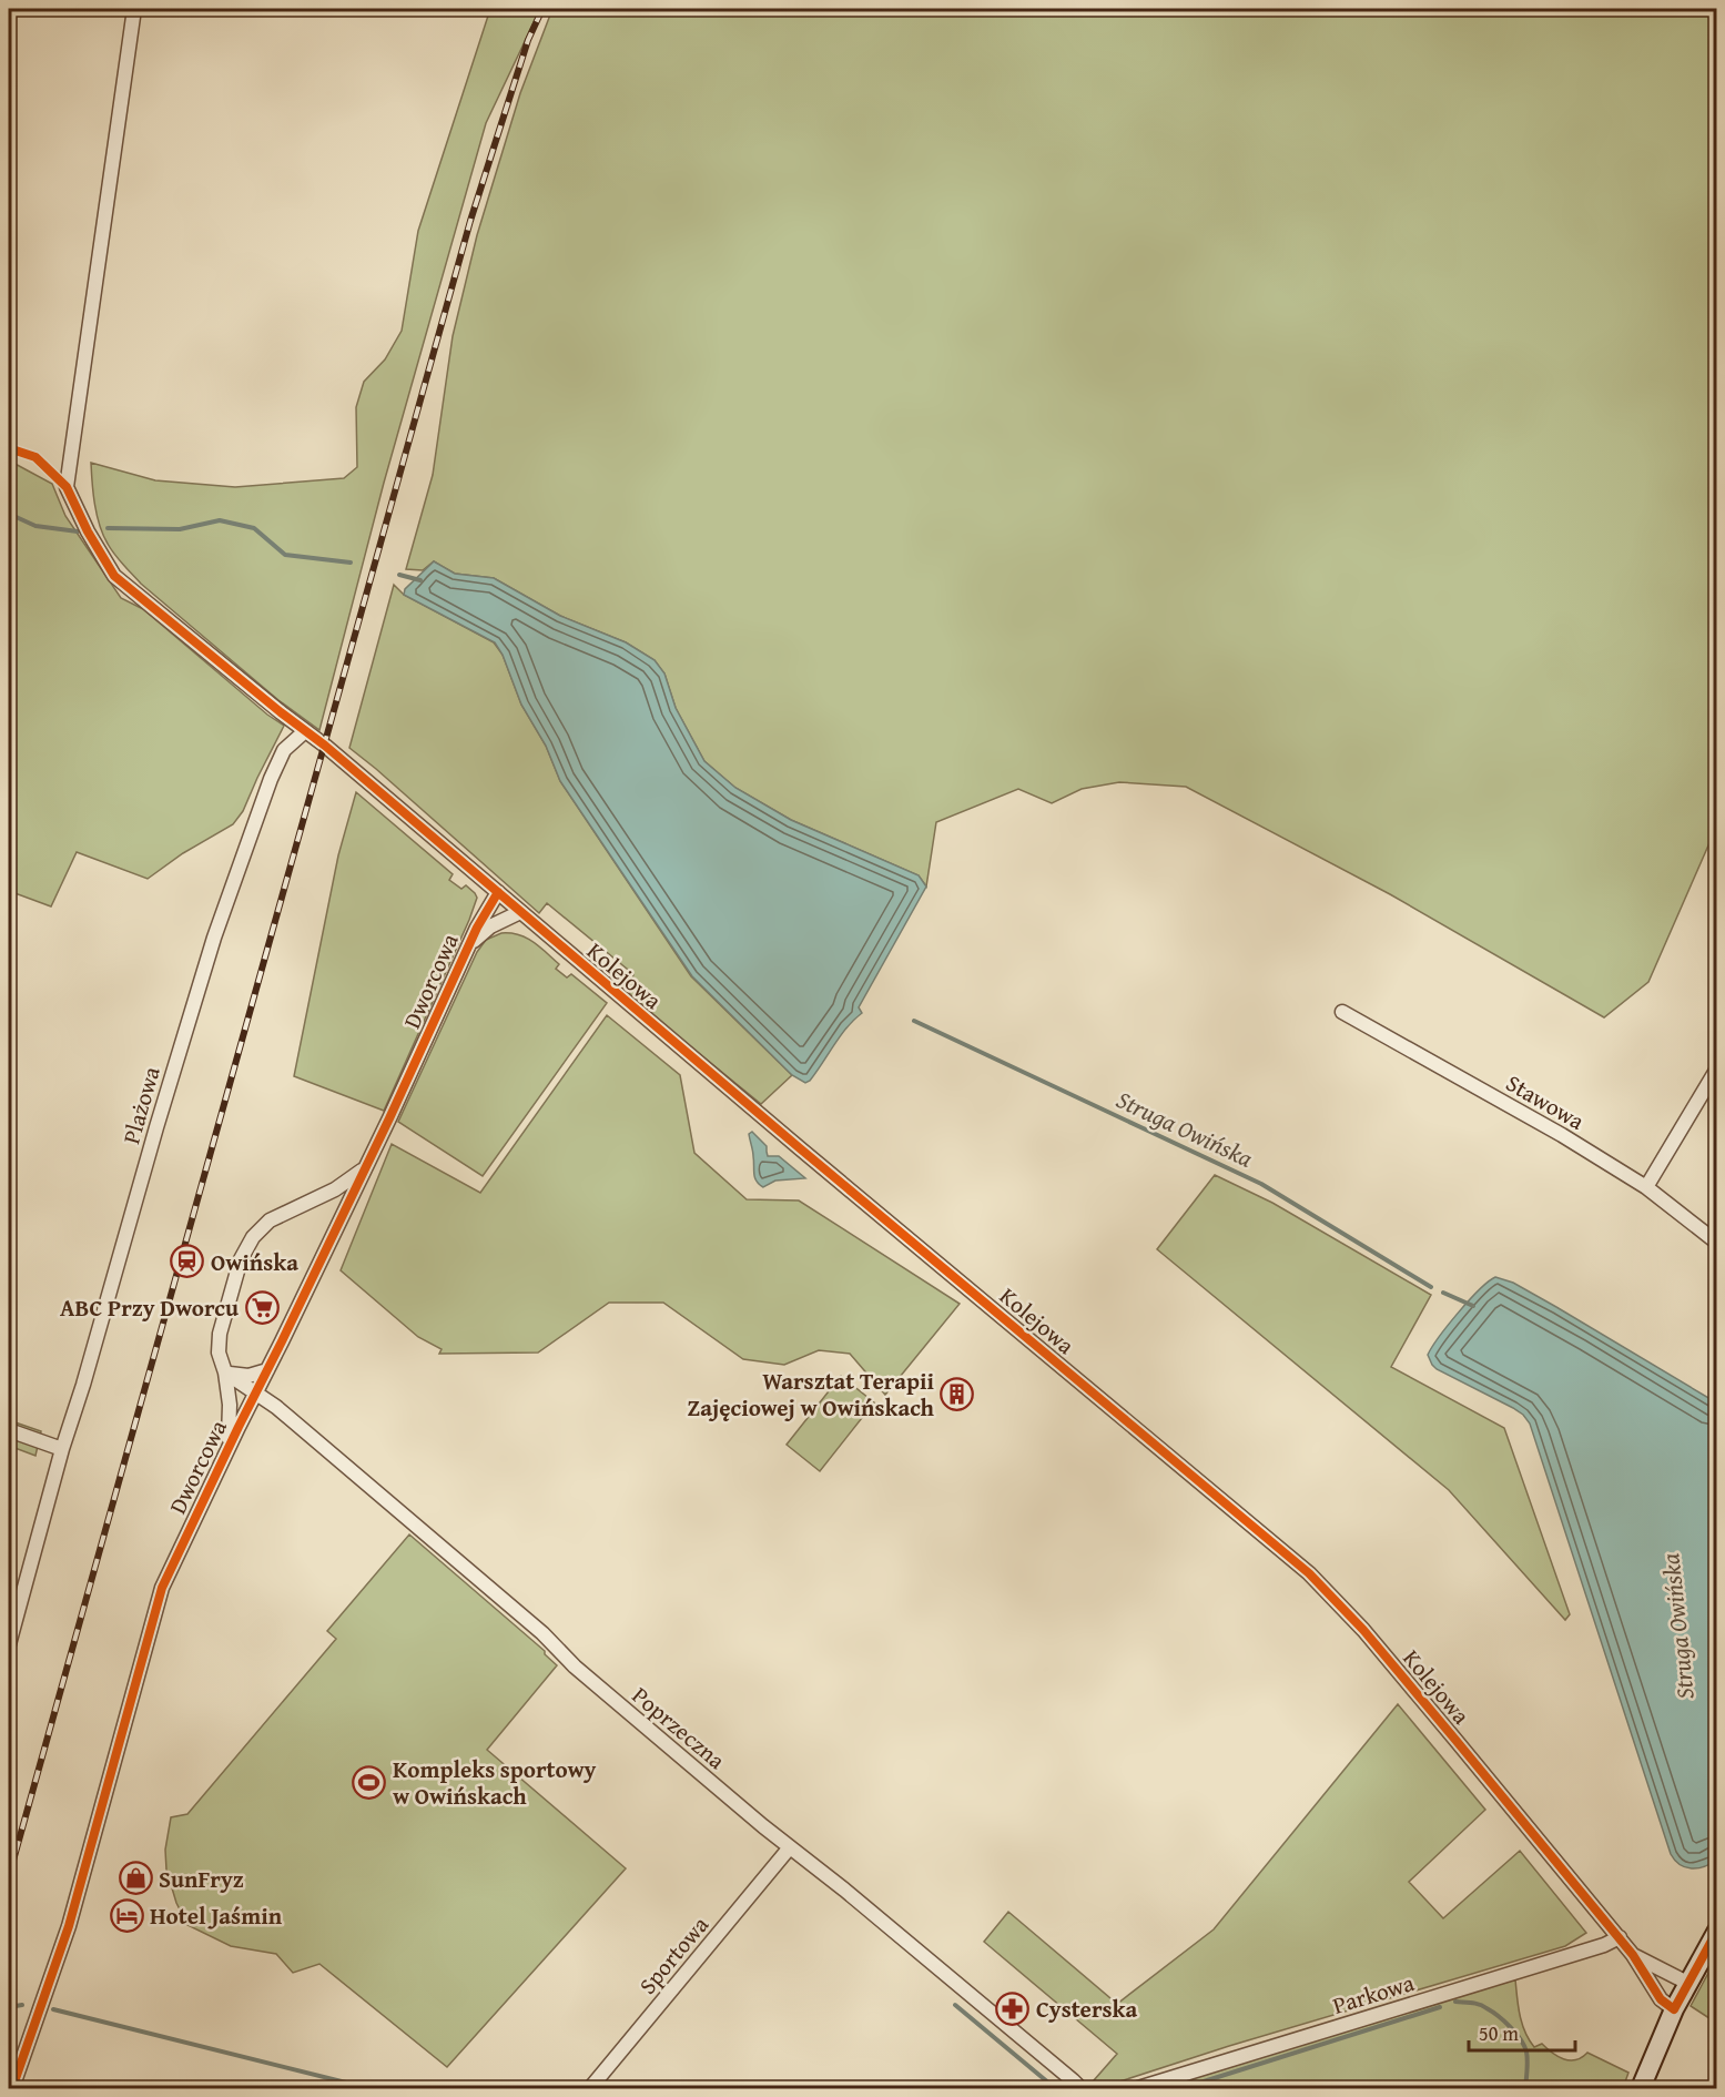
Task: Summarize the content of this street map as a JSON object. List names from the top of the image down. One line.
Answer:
{"streets":{"street":["Kolejowa","Dworcowa","Stawowa","Plażowa","Poprzeczna","Sportowa","Parkowa"]},"crossings":[["Kolejowa","Dworcowa"],["Kolejowa","Plażowa"],["Kolejowa","Parkowa"],["Dworcowa","Poprzeczna"],["Poprzeczna","Sportowa"]],"water":["Struga Owińska"],"places":{"station":["Owińska"],"supermarket":["ABC Przy Dworcu"],"building":["Warsztat Terapii Zajęciowej w Owińskach"],"sports":["Kompleks sportowy w Owińskach"],"shop":["SunFryz"],"hotel":["Hotel Jaśmin"],"pharmacy":["Cysterska"]},"scale_bar":"50 m"}
